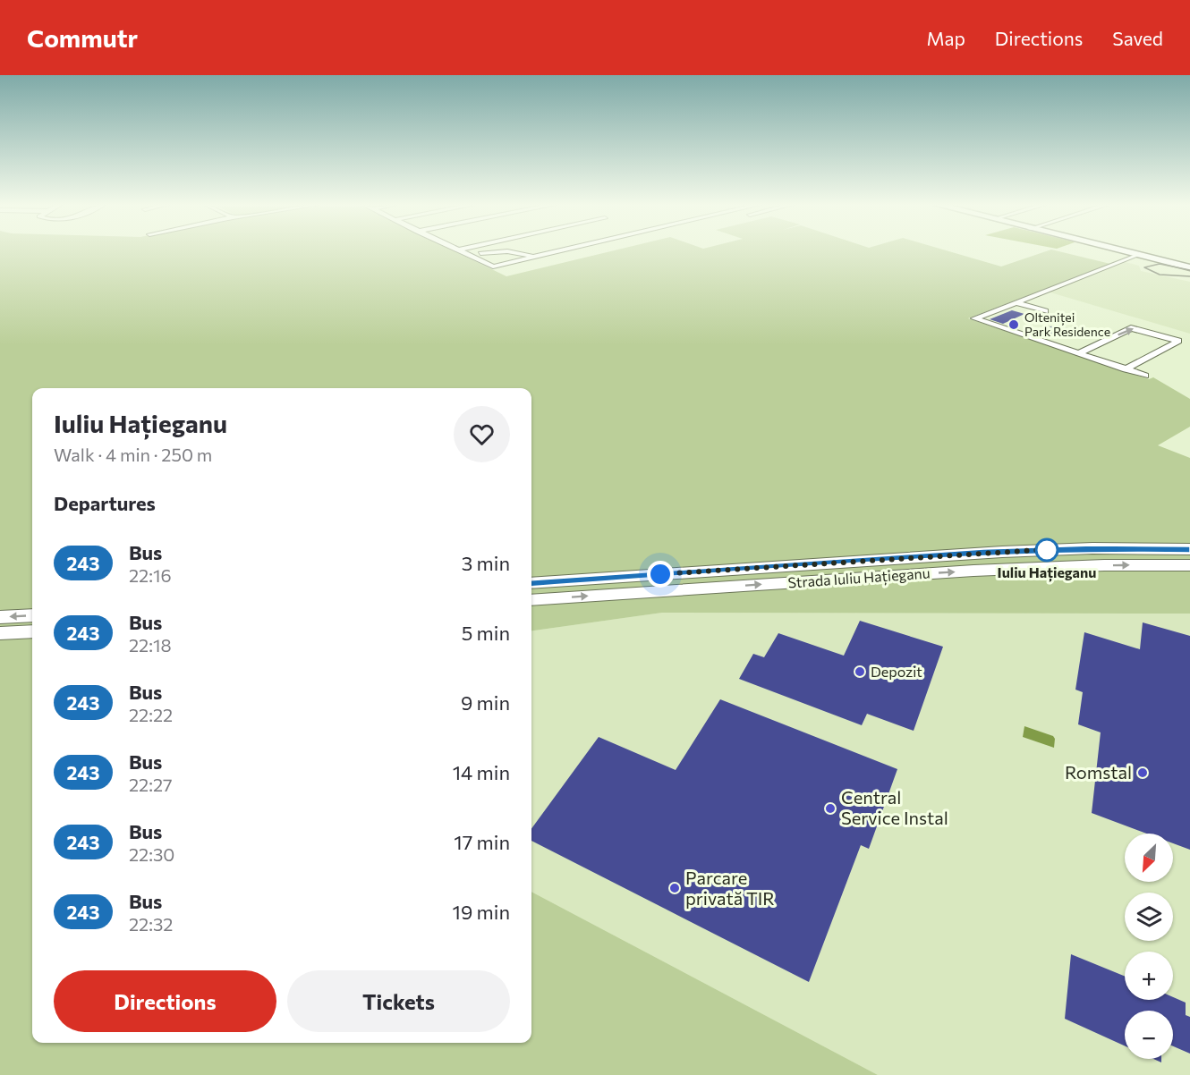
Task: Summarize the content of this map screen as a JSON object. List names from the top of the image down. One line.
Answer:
{"streets":{"main road":["Strada Iuliu Hațieganu"]},"places":["Olteniței Park Residence","Iuliu Hațieganu","Depozit","Romstal","Central Service Instal","Parcare privată TIR"],"lines":["bus line 243"],"north":"bottom left","page":{"header":"Commutr","nav":["Map","Directions","Saved"],"heading":[["Iuliu Hațieganu","Walk · 4 min · 250 m"],"Departures"],"list":[{"mark":"243","name":"Bus","note":"22:16","value":"3 min"},{"mark":"243","name":"Bus","note":"22:18","value":"5 min"},{"mark":"243","name":"Bus","note":"22:22","value":"9 min"},{"mark":"243","name":"Bus","note":"22:27","value":"14 min"},{"mark":"243","name":"Bus","note":"22:30","value":"17 min"},{"mark":"243","name":"Bus","note":"22:32","value":"19 min"}],"map_buttons":["+","−"],"buttons":["Directions","Tickets"]}}
